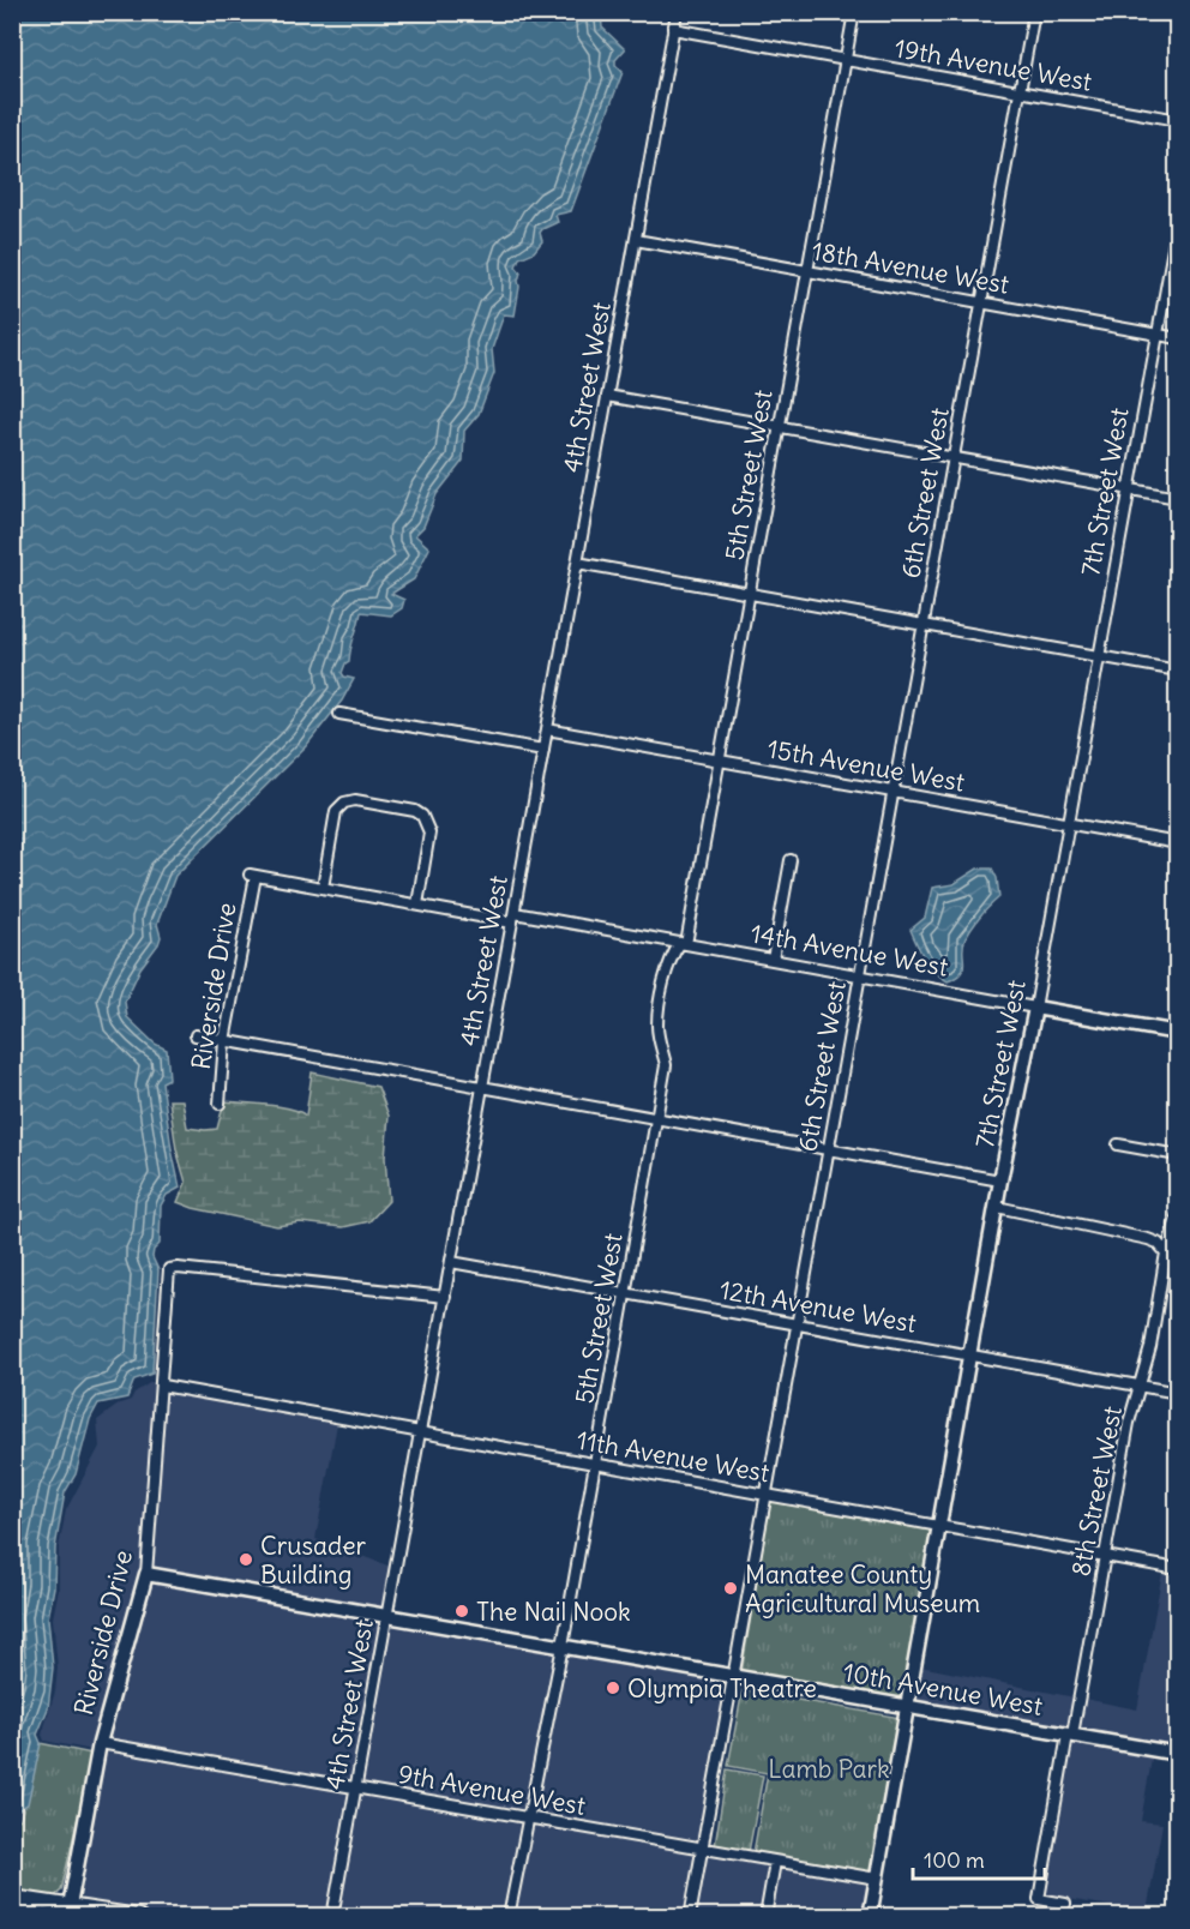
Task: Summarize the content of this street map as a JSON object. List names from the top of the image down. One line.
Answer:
{"streets":{"street":["19th Avenue West","18th Avenue West","4th Street West","5th Street West","7th Street West","6th Street West","15th Avenue West","14th Avenue West","Riverside Drive","12th Avenue West","11th Avenue West","8th Street West","10th Avenue West","9th Avenue West"]},"crossings":[["19th Avenue West","4th Street West"],["19th Avenue West","5th Street West"],["19th Avenue West","6th Street West"],["18th Avenue West","4th Street West"],["18th Avenue West","5th Street West"],["18th Avenue West","7th Street West"],["18th Avenue West","6th Street West"],["4th Street West","15th Avenue West"],["4th Street West","14th Avenue West"],["4th Street West","Riverside Drive"],["4th Street West","12th Avenue West"],["4th Street West","11th Avenue West"],["4th Street West","10th Avenue West"],["4th Street West","9th Avenue West"],["5th Street West","15th Avenue West"],["5th Street West","14th Avenue West"],["5th Street West","12th Avenue West"],["5th Street West","11th Avenue West"],["5th Street West","10th Avenue West"],["5th Street West","9th Avenue West"],["7th Street West","15th Avenue West"],["7th Street West","14th Avenue West"],["7th Street West","12th Avenue West"],["7th Street West","11th Avenue West"],["7th Street West","10th Avenue West"],["7th Street West","9th Avenue West"],["6th Street West","15th Avenue West"],["6th Street West","14th Avenue West"],["6th Street West","12th Avenue West"],["6th Street West","11th Avenue West"],["6th Street West","10th Avenue West"],["6th Street West","9th Avenue West"],["14th Avenue West","Riverside Drive"],["Riverside Drive","11th Avenue West"],["Riverside Drive","10th Avenue West"],["Riverside Drive","9th Avenue West"],["12th Avenue West","8th Street West"],["11th Avenue West","8th Street West"],["8th Street West","10th Avenue West"]],"parks":["Lamb Park"],"places":["Crusader Building","Manatee County Agricultural Museum","The Nail Nook","Olympia Theatre"],"scale_bar":"100 m"}
